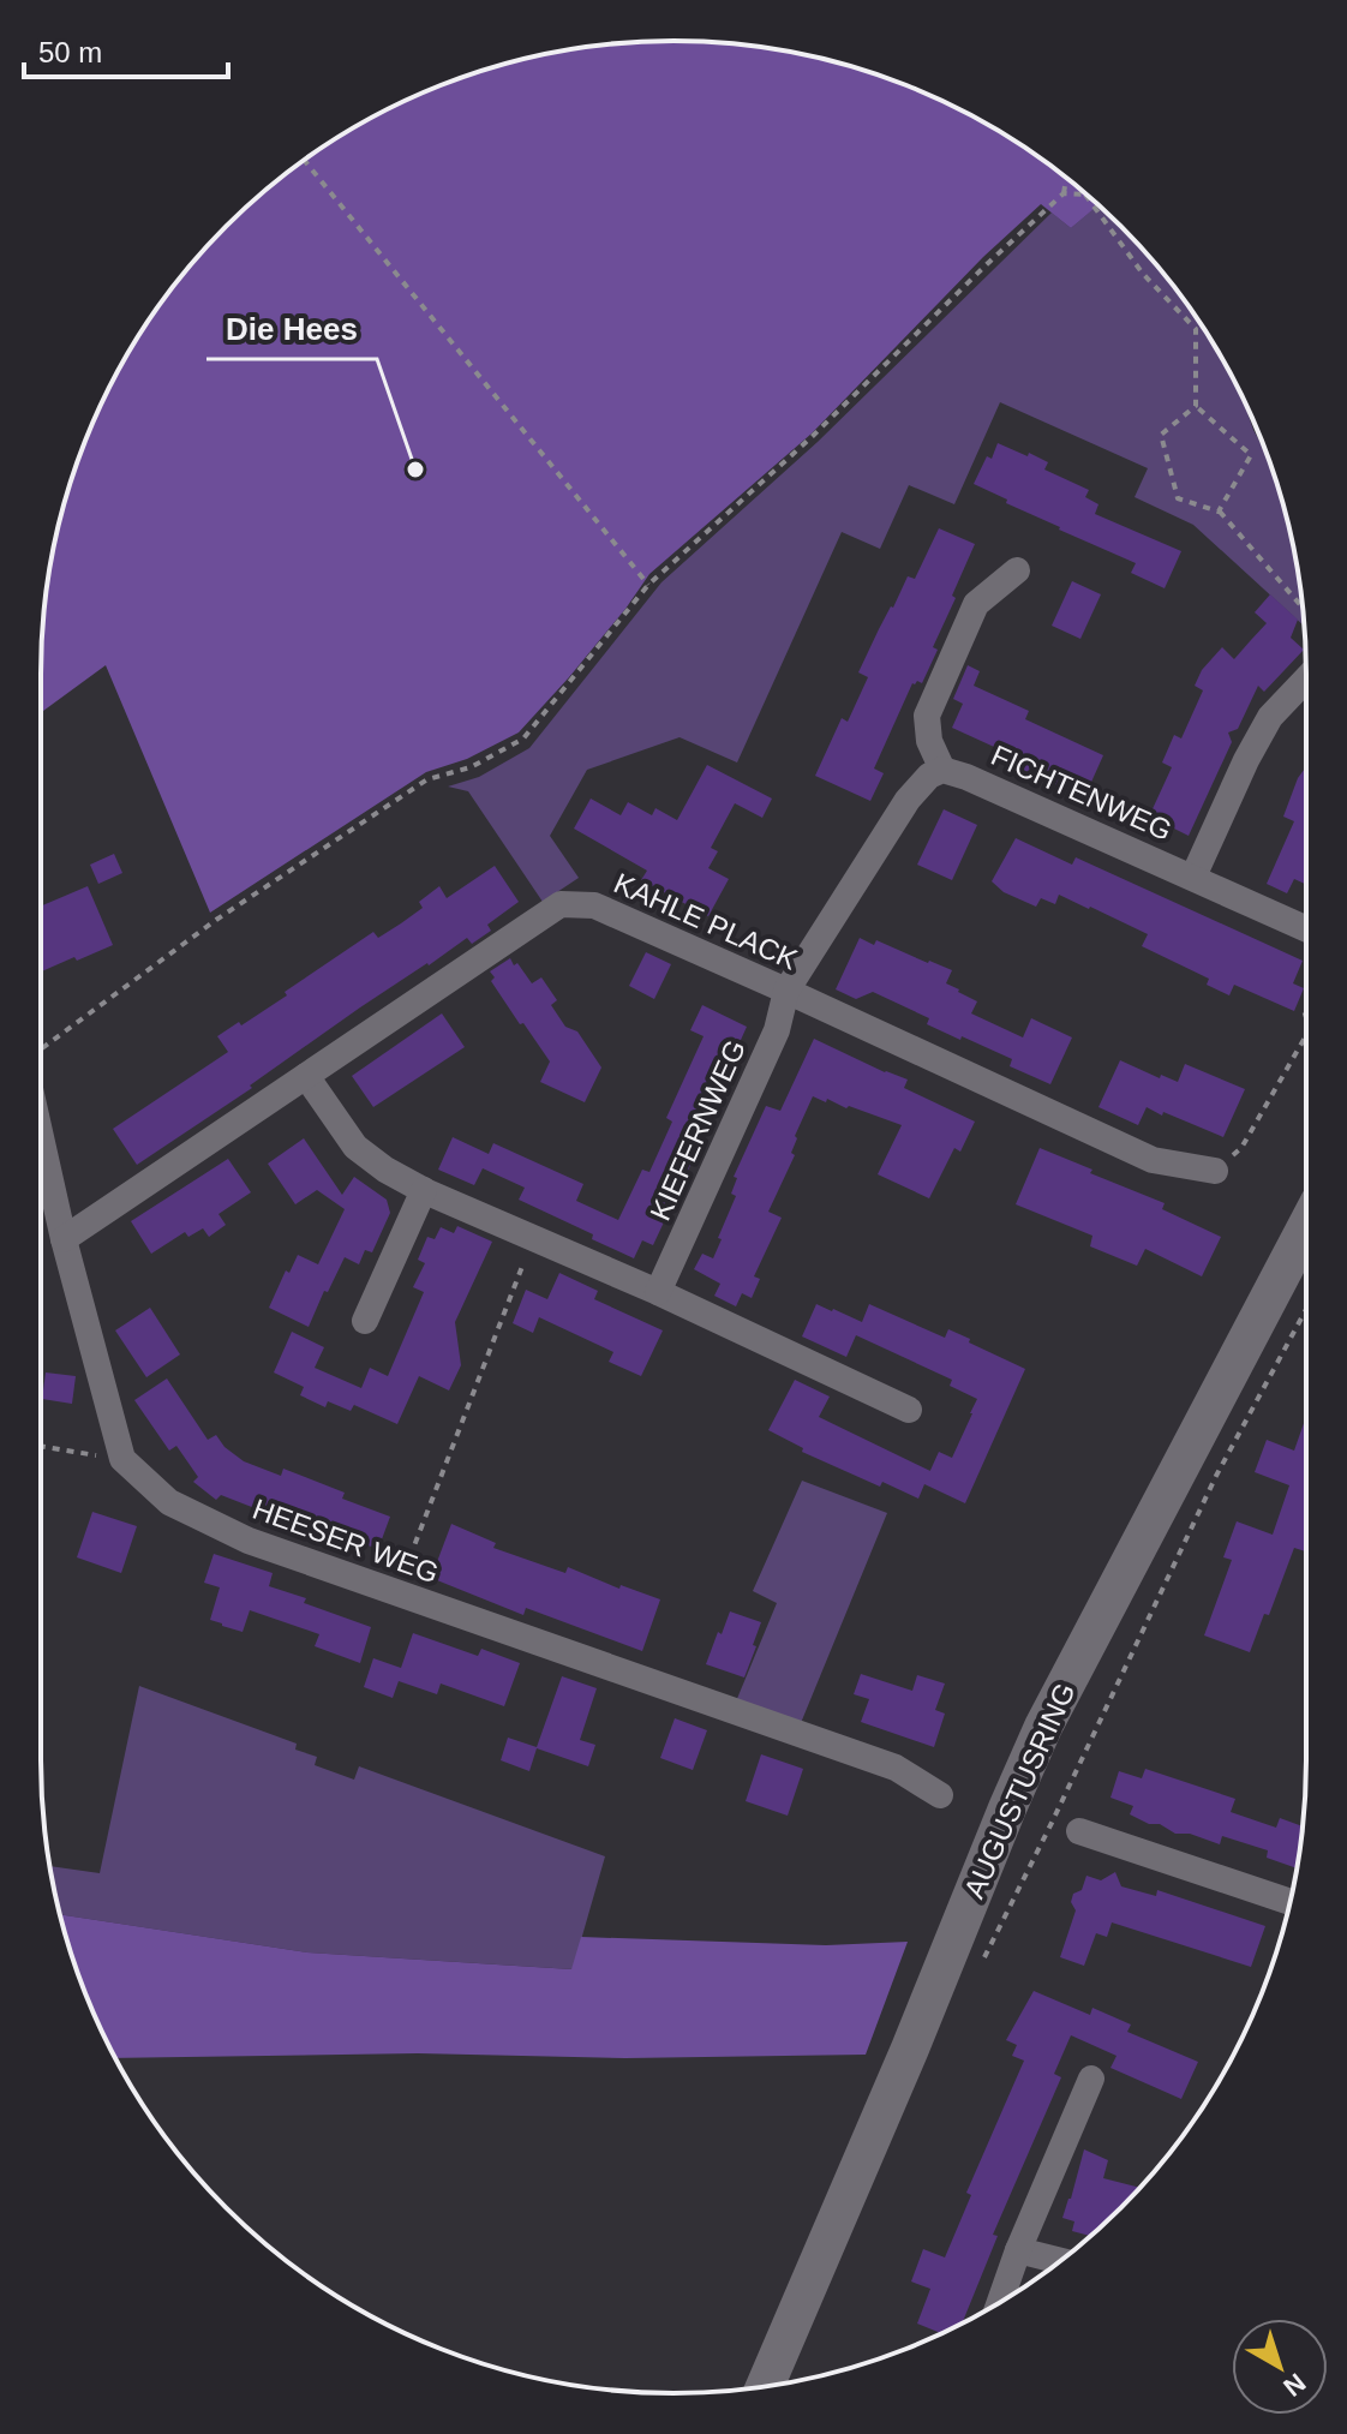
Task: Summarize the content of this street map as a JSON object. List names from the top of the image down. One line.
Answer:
{"streets":{"main road":["AUGUSTUSRING"],"street":["FICHTENWEG","KAHLE PLACK","KIEFERNWEG","HEESER WEG"]},"crossings":[["KAHLE PLACK","KIEFERNWEG"]],"places":["Die Hees"],"scale_bar":"50 m","north":"bottom right"}
